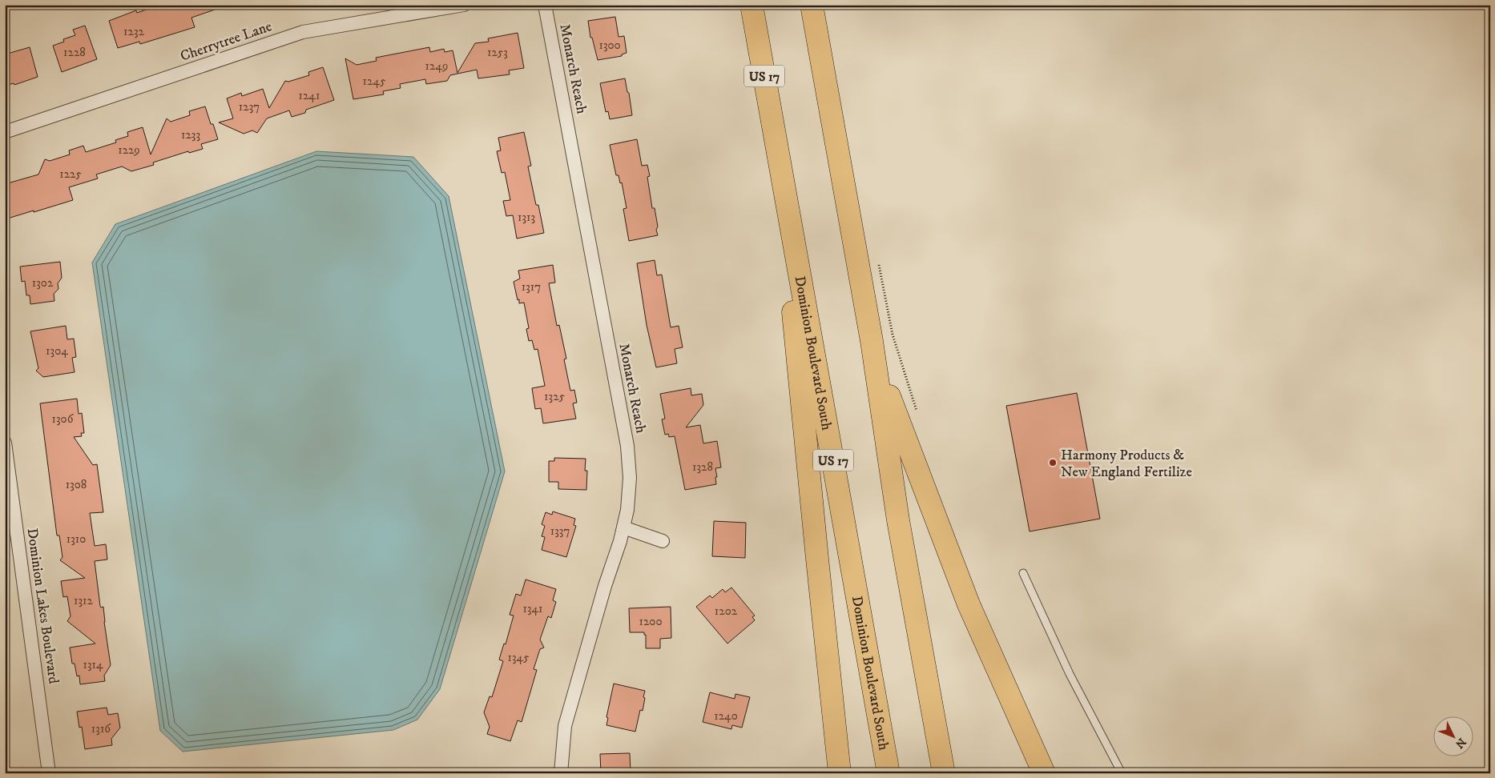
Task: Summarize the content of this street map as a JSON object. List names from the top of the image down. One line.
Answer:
{"streets":{"highway":["US 17","Dominion Boulevard South"],"street":["Cherrytree Lane","Monarch Reach","Dominion Lakes Boulevard"]},"places":["Harmony Products & New England Fertilize"],"house_numbers":["1232","1300","1228","1253","1249","1245","1241","1237","1233","1229","1225","1313","1302","1317","1304","1325","1306","1328","1308","1337","1310","1312","1341","1202","1200","1345","1314","1240","1316"],"north":"bottom right"}
